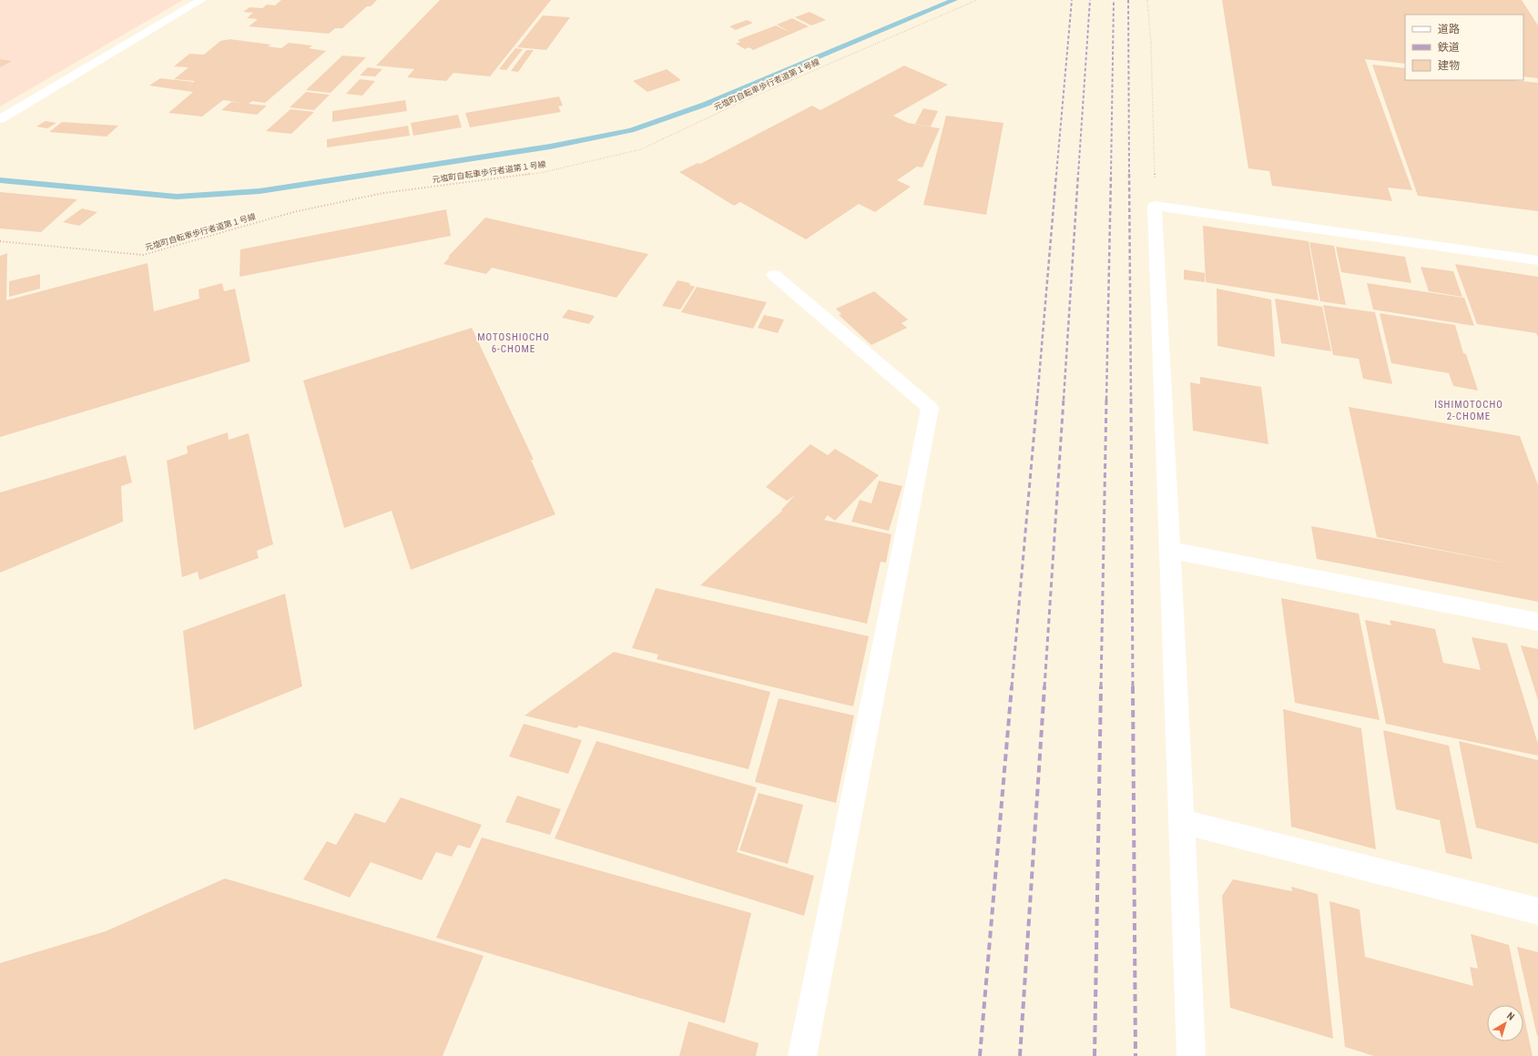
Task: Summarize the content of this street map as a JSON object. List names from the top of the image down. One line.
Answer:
{"streets":{"path":["元塩町自転車歩行者道第１号線"]},"districts":["MOTOSHIOCHO 6-CHOME","ISHIMOTOCHO 2-CHOME"],"legend":["道路","鉄道","建物"],"north":"top right"}
